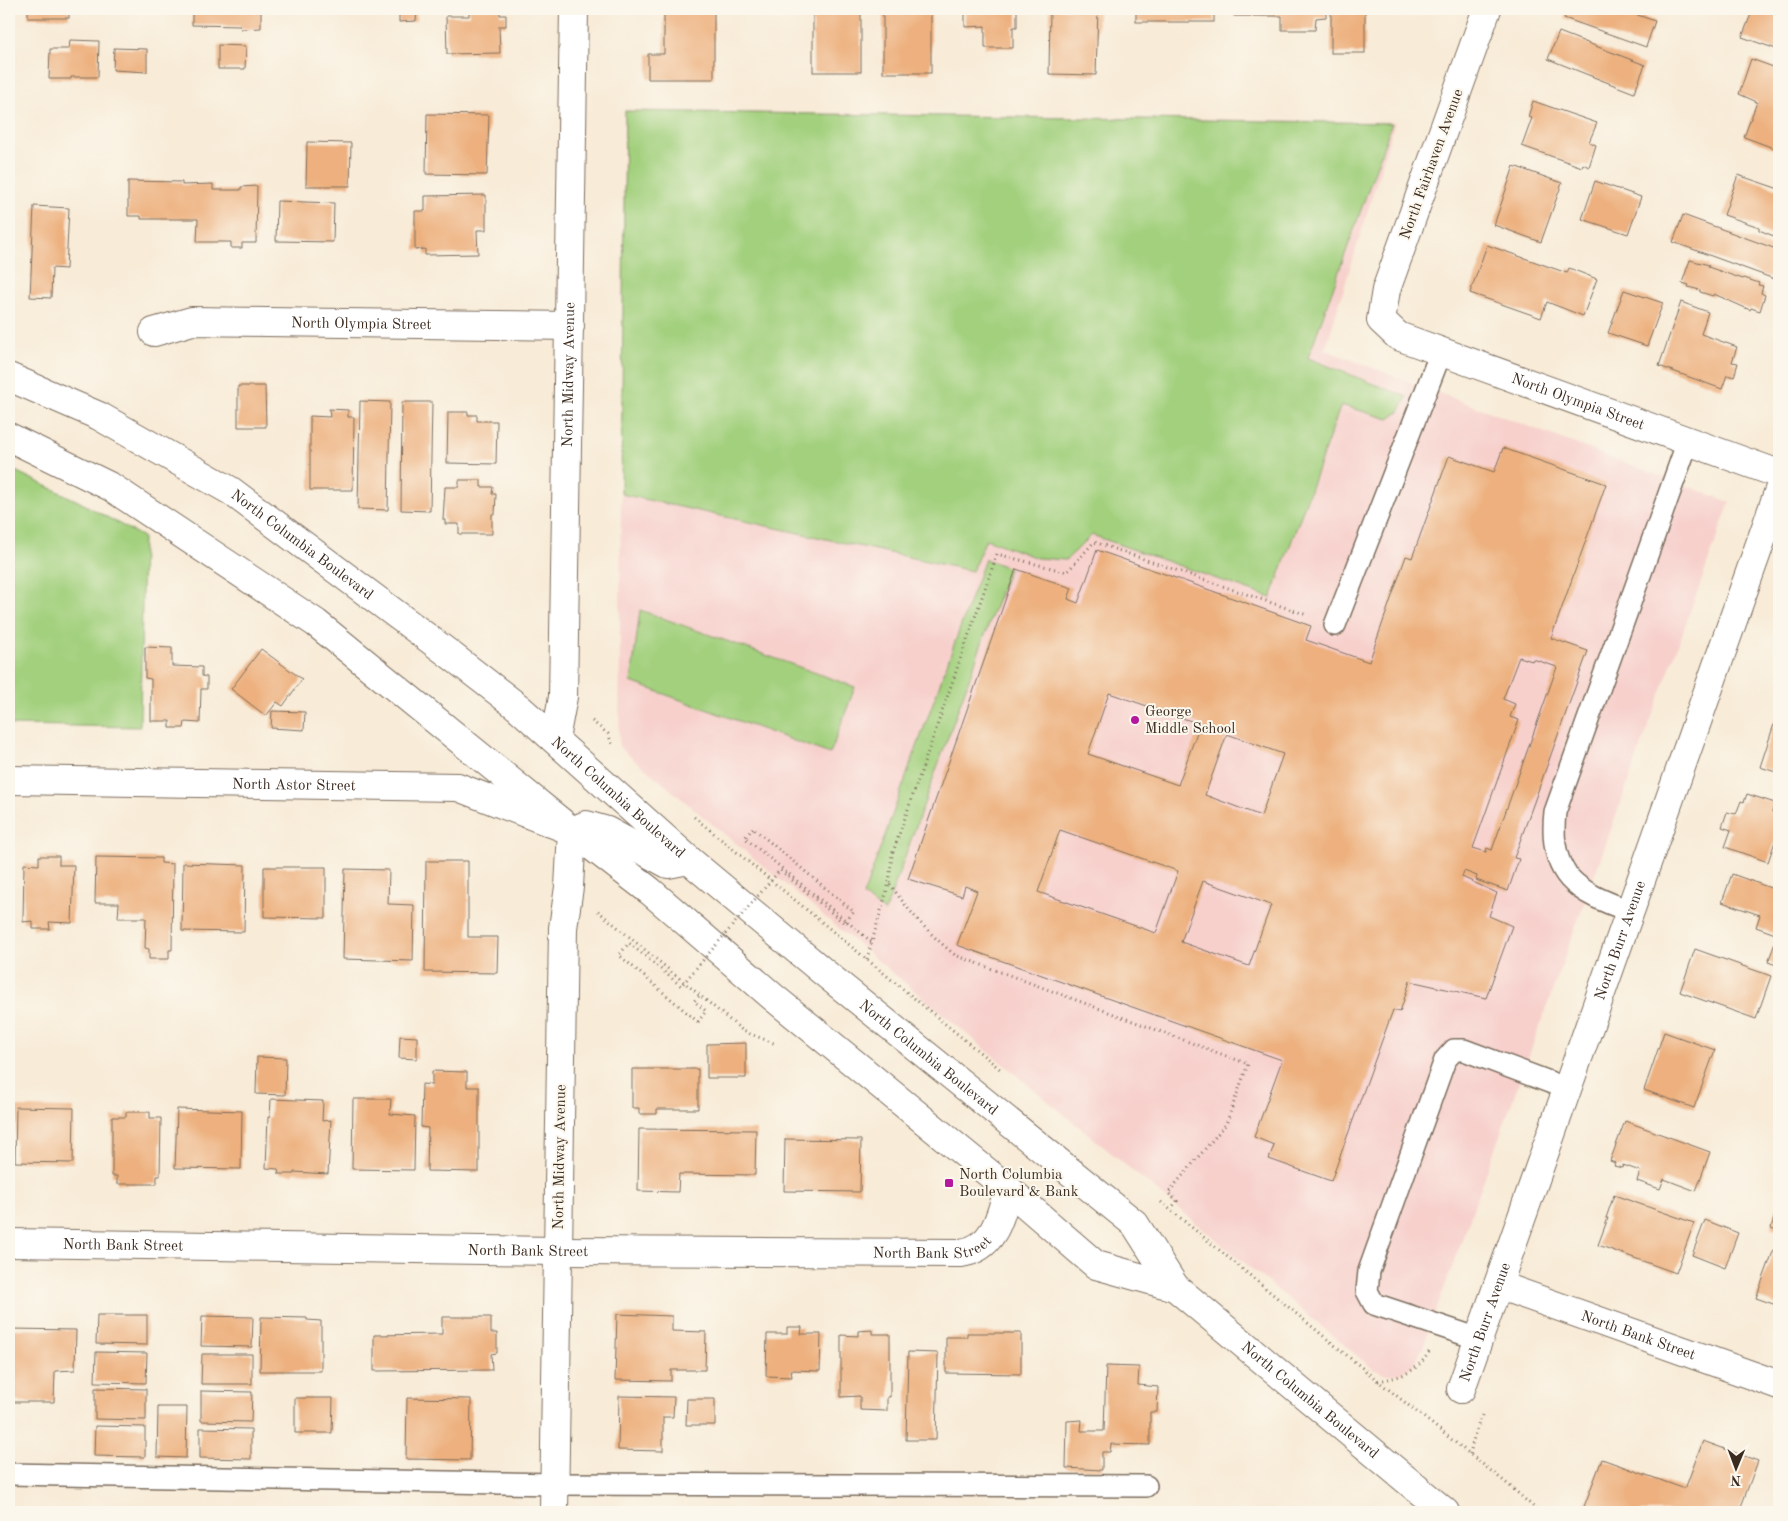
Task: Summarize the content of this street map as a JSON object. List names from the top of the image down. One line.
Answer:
{"streets":{"street":["North Fairhaven Avenue","North Olympia Street","North Midway Avenue","North Columbia Boulevard","North Astor Street","North Burr Avenue","North Bank Street"]},"crossings":[["North Fairhaven Avenue","North Olympia Street"],["North Olympia Street","North Midway Avenue"],["North Midway Avenue","North Columbia Boulevard"],["North Midway Avenue","North Astor Street"],["North Midway Avenue","North Bank Street"],["North Columbia Boulevard","North Astor Street"],["North Columbia Boulevard","North Bank Street"],["North Burr Avenue","North Bank Street"]],"places":{"other":["George Middle School"],"transit":["North Columbia Boulevard & Bank"]},"north":"bottom"}
